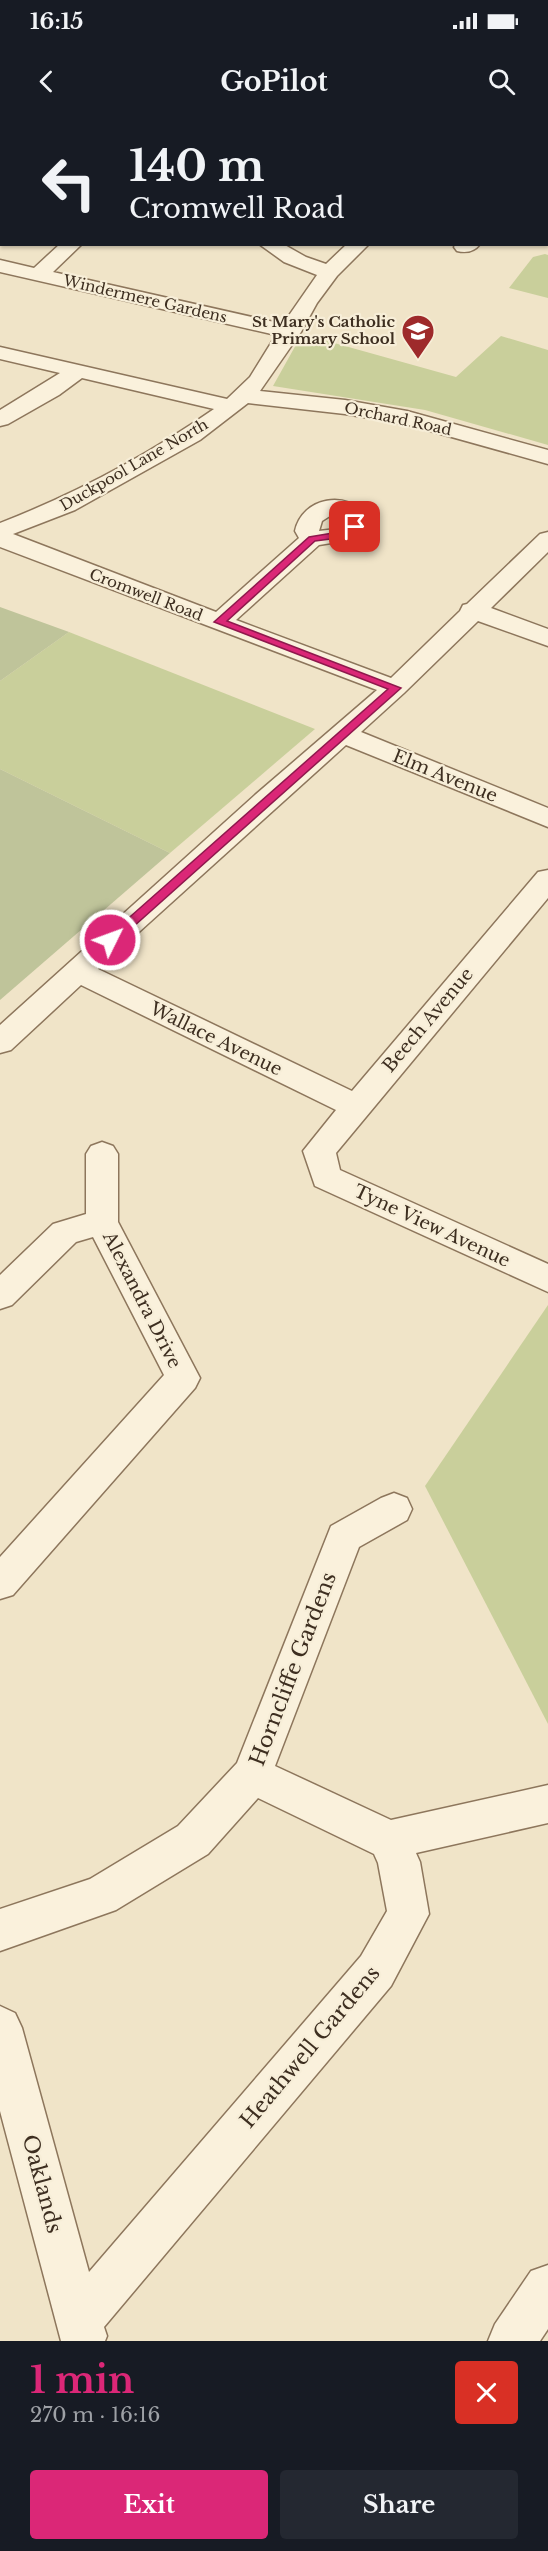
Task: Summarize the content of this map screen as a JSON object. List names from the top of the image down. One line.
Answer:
{"streets":{"street":["Windermere Gardens","Orchard Road","Duckpool Lane North","Cromwell Road","Elm Avenue","Beech Avenue","Wallace Avenue","Tyne View Avenue","Alexandra Drive","Horncliffe Gardens","Heathwell Gardens","Oaklands"]},"crossings":[["Windermere Gardens","Duckpool Lane North"],["Orchard Road","Duckpool Lane North"],["Beech Avenue","Wallace Avenue"],["Beech Avenue","Tyne View Avenue"],["Heathwell Gardens","Oaklands"]],"places":{"school or university":["St Mary's Catholic Primary School"]},"page":{"status":"16:15","header":"GoPilot","turn":["140 m","Cromwell Road"],"heading":["1 min","270 m · 16:16"],"buttons":["Exit","Share"]}}
